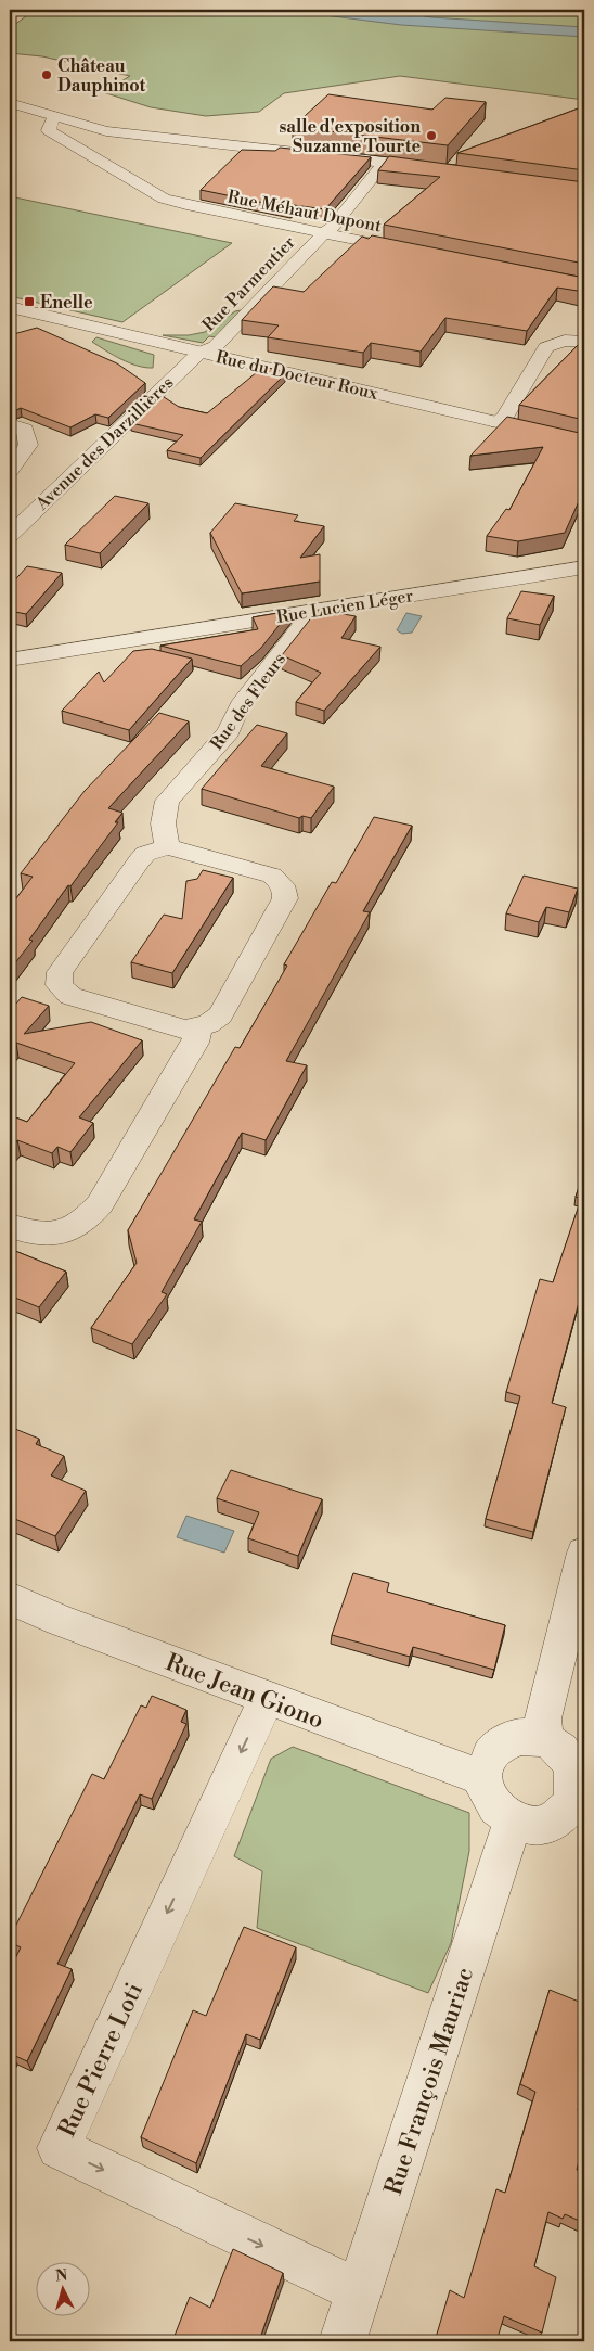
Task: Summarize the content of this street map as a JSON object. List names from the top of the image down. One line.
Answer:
{"streets":{"street":["Rue Méhaut Dupont","Rue Parmentier","Rue du Docteur Roux","Avenue des Darzillières","Rue Lucien Léger","Rue des Fleurs","Rue Jean Giono","Rue Pierre Loti","Rue François Mauriac"]},"crossings":[["Rue Méhaut Dupont","Rue Parmentier"],["Rue Parmentier","Rue du Docteur Roux"],["Rue Parmentier","Avenue des Darzillières"],["Rue du Docteur Roux","Avenue des Darzillières"],["Rue Lucien Léger","Rue des Fleurs"],["Rue Jean Giono","Rue Pierre Loti"],["Rue Jean Giono","Rue François Mauriac"],["Rue Pierre Loti","Rue François Mauriac"]],"places":{"other":["Château Dauphinot","salle d'exposition Suzanne Tourte"],"transit":["Enelle"]},"north":"top"}
